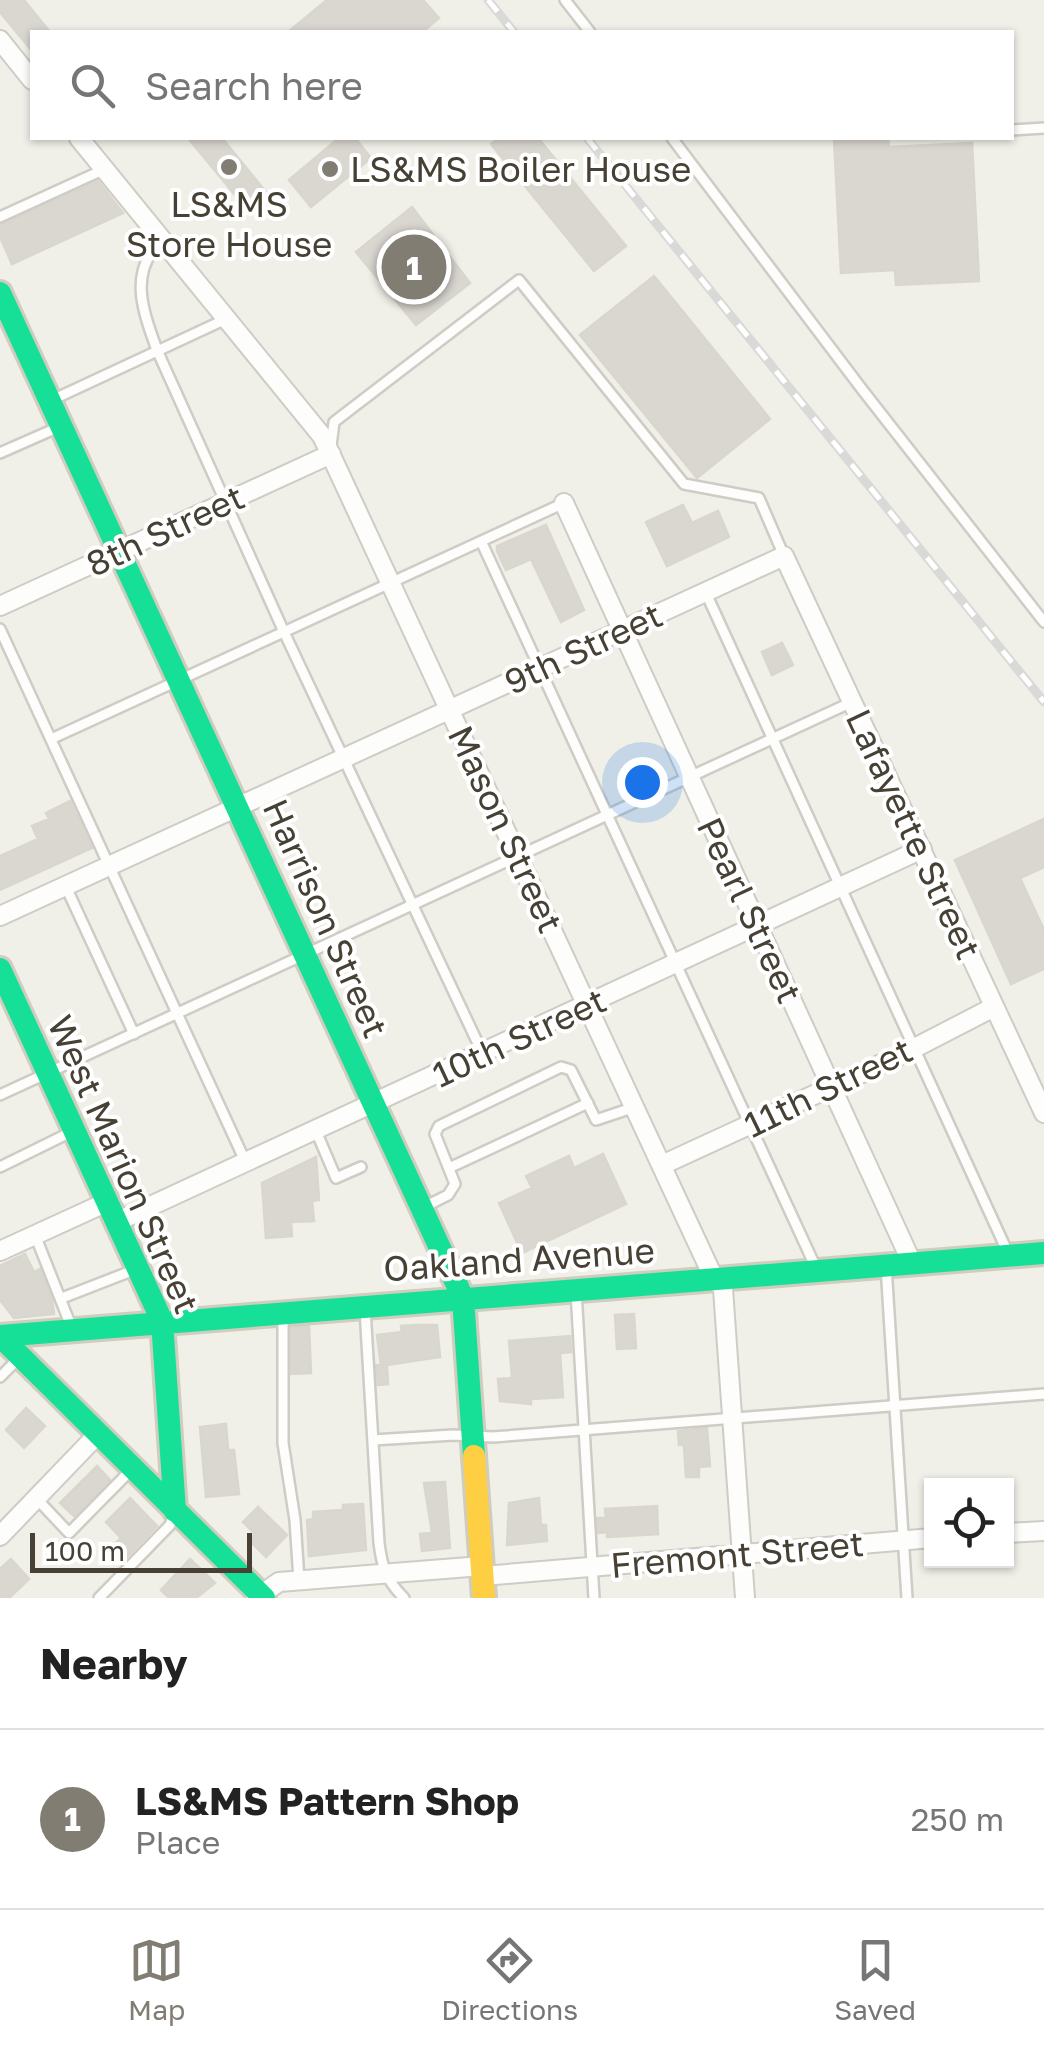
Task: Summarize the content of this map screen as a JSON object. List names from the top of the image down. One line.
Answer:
{"streets":{"street":["8th Street","9th Street","Mason Street","Lafayette Street","Pearl Street","Harrison Street","10th Street","11th Street","West Marion Street","Oakland Avenue","Fremont Street"]},"crossings":[["8th Street","Mason Street"],["8th Street","Harrison Street"],["9th Street","Mason Street"],["9th Street","Lafayette Street"],["9th Street","Pearl Street"],["9th Street","Harrison Street"],["Mason Street","10th Street"],["Mason Street","11th Street"],["Mason Street","Oakland Avenue"],["Mason Street","Fremont Street"],["Lafayette Street","10th Street"],["Lafayette Street","11th Street"],["Pearl Street","10th Street"],["Pearl Street","11th Street"],["Pearl Street","Oakland Avenue"],["Harrison Street","10th Street"],["Harrison Street","Oakland Avenue"],["Harrison Street","Fremont Street"],["10th Street","West Marion Street"],["West Marion Street","Oakland Avenue"]],"places":["LS&MS Store House","LS&MS Boiler House"],"scale_bar":"100 m","page":{"search":"Search here","pins":"1","scale":"100 m","heading":"Nearby","list":[{"mark":"1","name":"LS&MS Pattern Shop","note":"Place","value":"250 m"}],"nav":["Map","Directions","Saved"]}}
